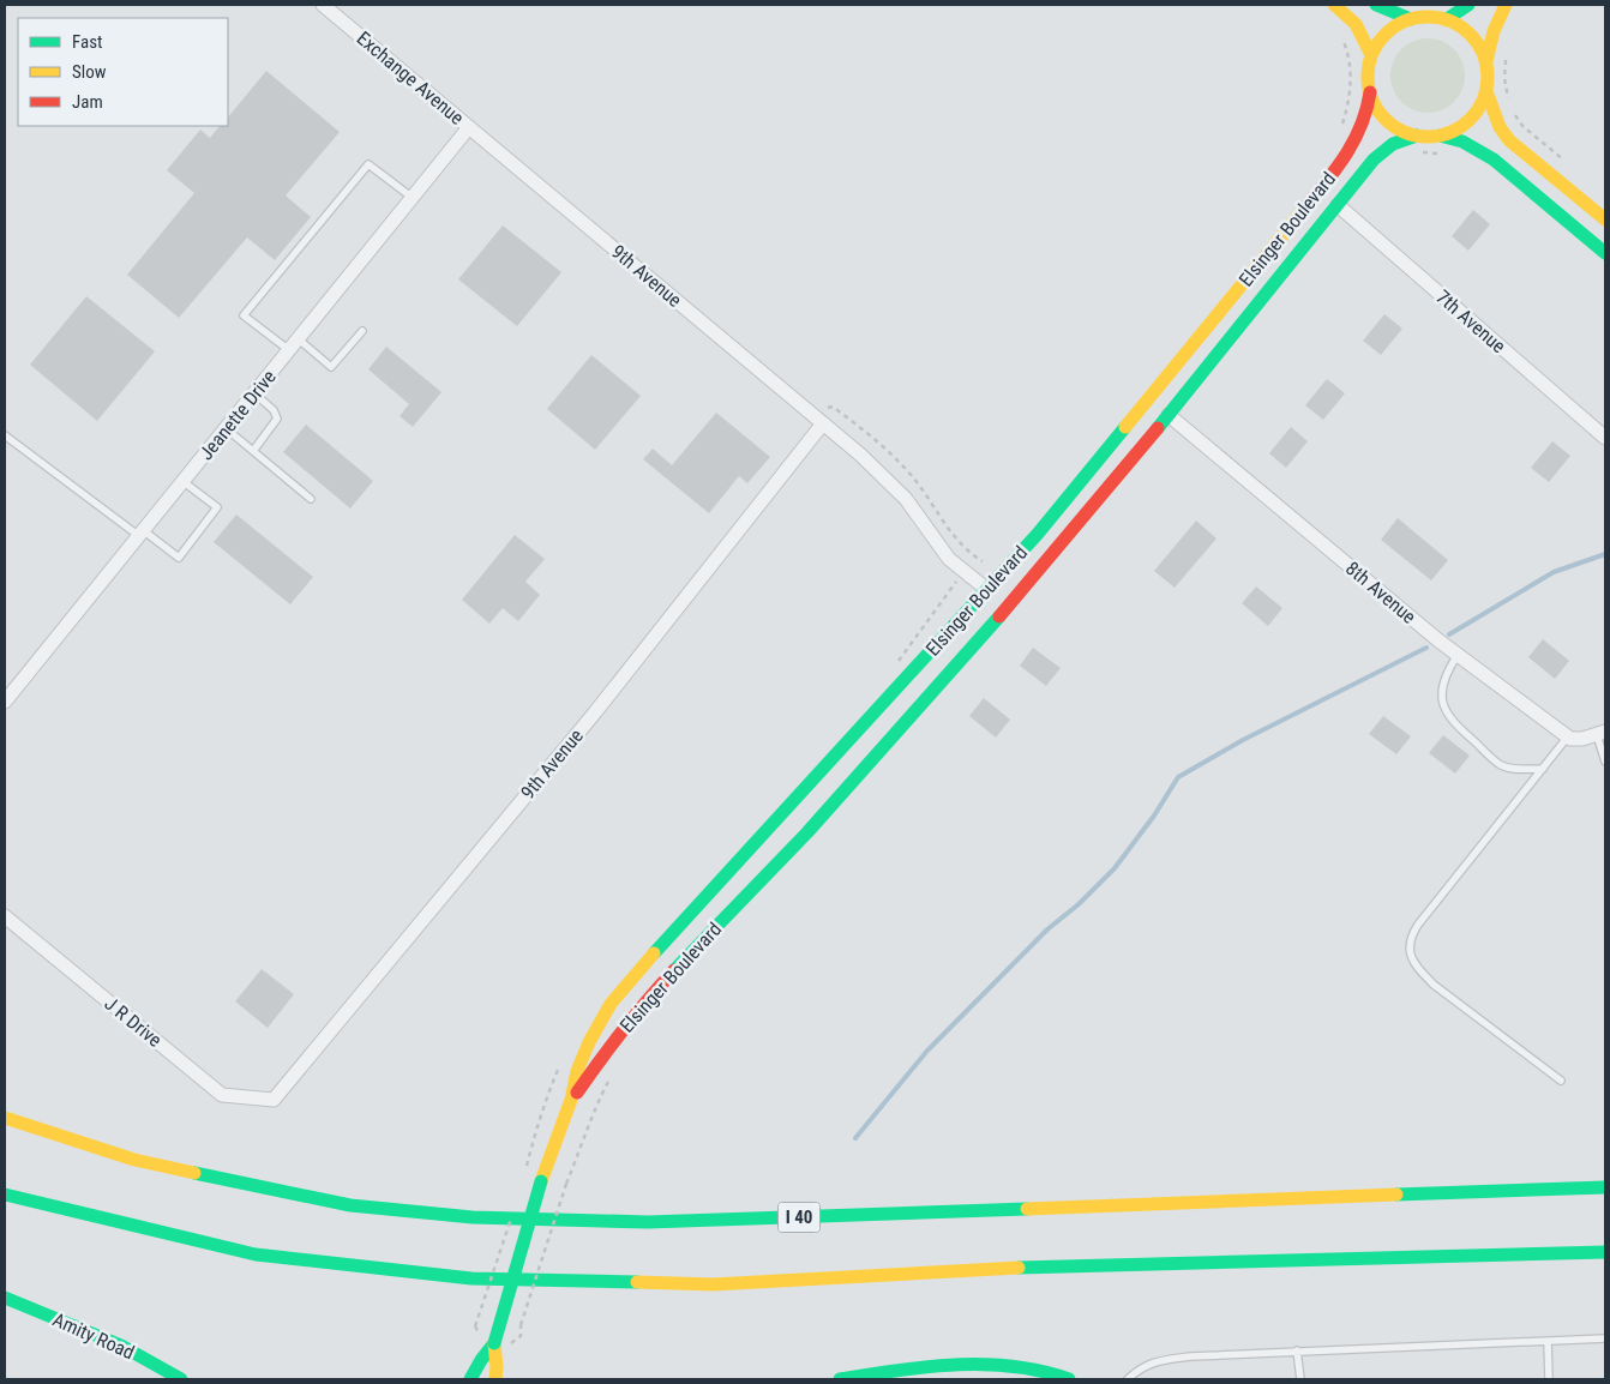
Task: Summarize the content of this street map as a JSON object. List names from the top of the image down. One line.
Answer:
{"streets":{"main road":["Elsinger Boulevard","I 40","Amity Road"],"street":["Exchange Avenue","9th Avenue","7th Avenue","Jeanette Drive","8th Avenue","J R Drive"]},"crossings":[["Exchange Avenue","9th Avenue"],["Exchange Avenue","Jeanette Drive"],["Elsinger Boulevard","9th Avenue"],["Elsinger Boulevard","7th Avenue"],["Elsinger Boulevard","8th Avenue"],["9th Avenue","Jeanette Drive"],["9th Avenue","J R Drive"]],"legend":["Fast","Slow","Jam"]}
